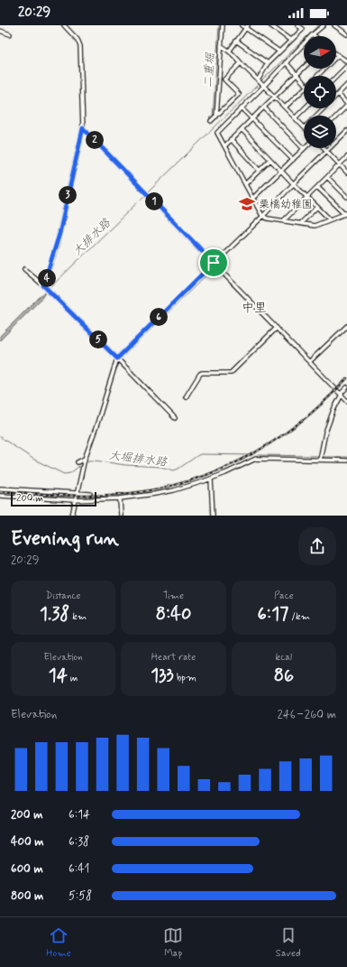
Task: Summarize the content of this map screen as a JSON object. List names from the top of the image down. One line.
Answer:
{"districts":["中里"],"water":["二重堀","大排水路","大堀排水路"],"places":{"school or university":["栗橋幼稚園"]},"scale_bar":"200 m","north":"right","page":{"status":"20:29","pins":["2","3","1","4","6","5"],"scale":"200 m","heading":["Evening run","20:29"],"stats":[["Distance","1.38 km"],["Time","8:40"],["Pace","6:17 /km"],["Elevation","14 m"],["Heart rate","133 bpm"],["kcal","86"]],"chart":["Elevation","246–260 m"],"list":[{"name":"200 m","note":"6:14"},{"name":"400 m","note":"6:38"},{"name":"600 m","note":"6:41"},{"name":"800 m","note":"5:58"}],"tabs":["Home","Map","Saved"]}}
